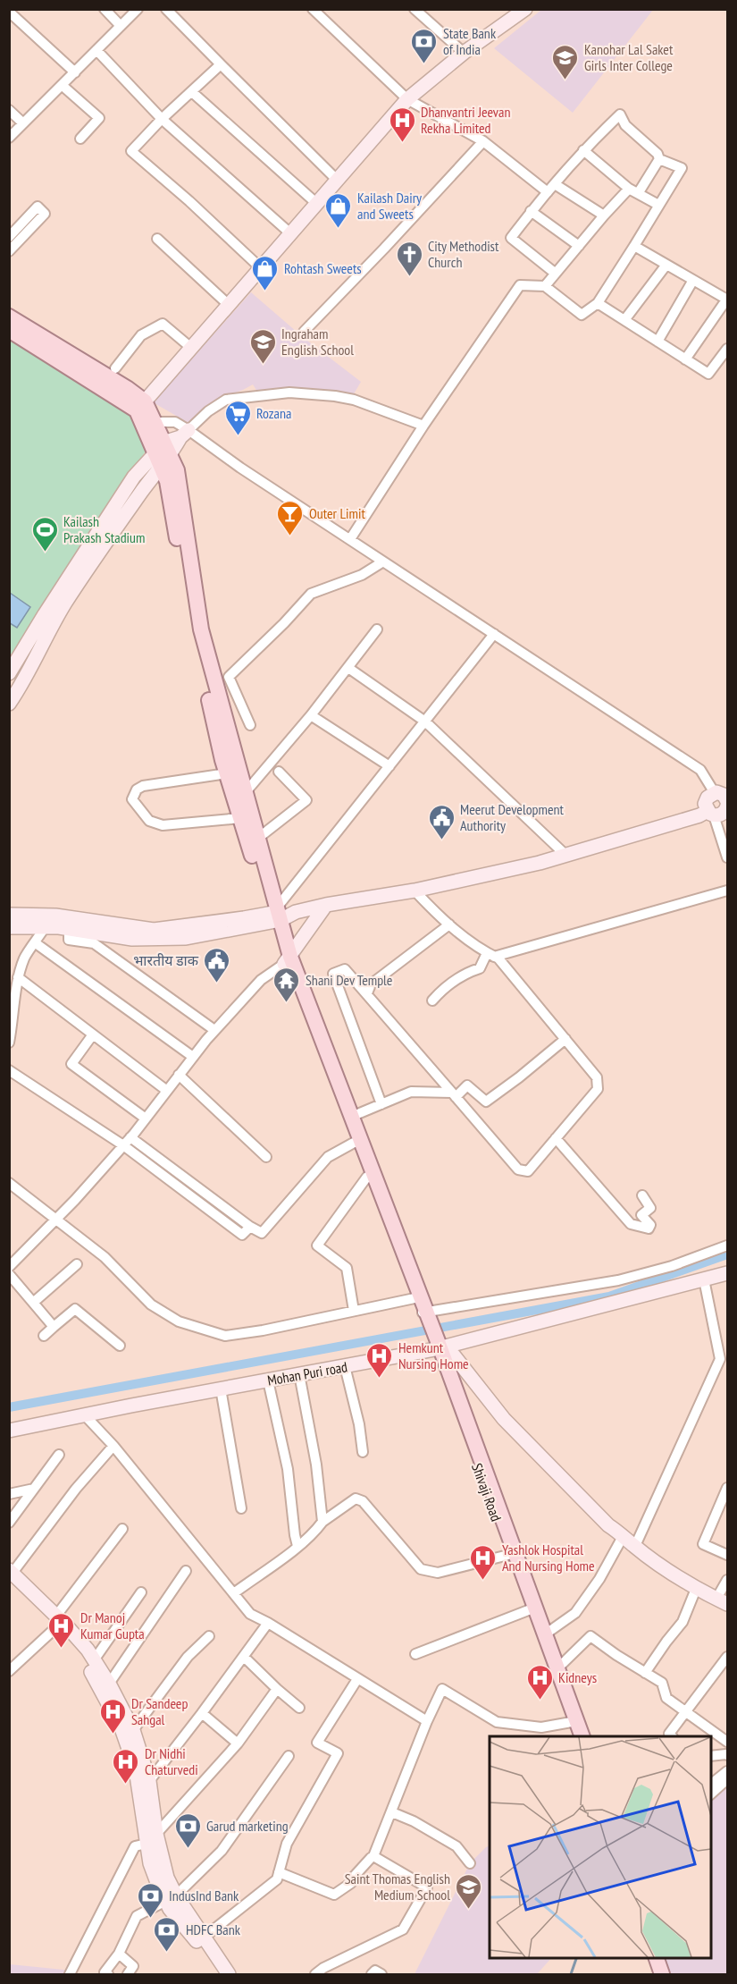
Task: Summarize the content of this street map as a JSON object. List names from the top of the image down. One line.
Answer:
{"streets":{"main road":["Shivaji Road"],"street":["Mohan Puri road"]},"crossings":[["Mohan Puri road","Shivaji Road"]],"places":{"bank":["State Bank of India","Garud marketing","IndusInd Bank","HDFC Bank"],"school or university":["Kanohar Lal Saket Girls Inter College","Ingraham English School","Saint Thomas English Medium School"],"hospital":["Dhanvantri Jeevan Rekha Limited","Hemkunt Nursing Home","Yashlok Hospital And Nursing Home","Dr Manoj Kumar Gupta","Kidneys","Dr Sandeep Sahgal","Dr Nidhi Chaturvedi"],"shop":["Kailash Dairy and Sweets","Rohtash Sweets"],"church":["City Methodist Church"],"supermarket":["Rozana"],"bar":["Outer Limit"],"sports":["Kailash Prakash Stadium"],"public building":["Meerut Development Authority","भारतीय डाक"],"temple":["Shani Dev Temple"]}}
